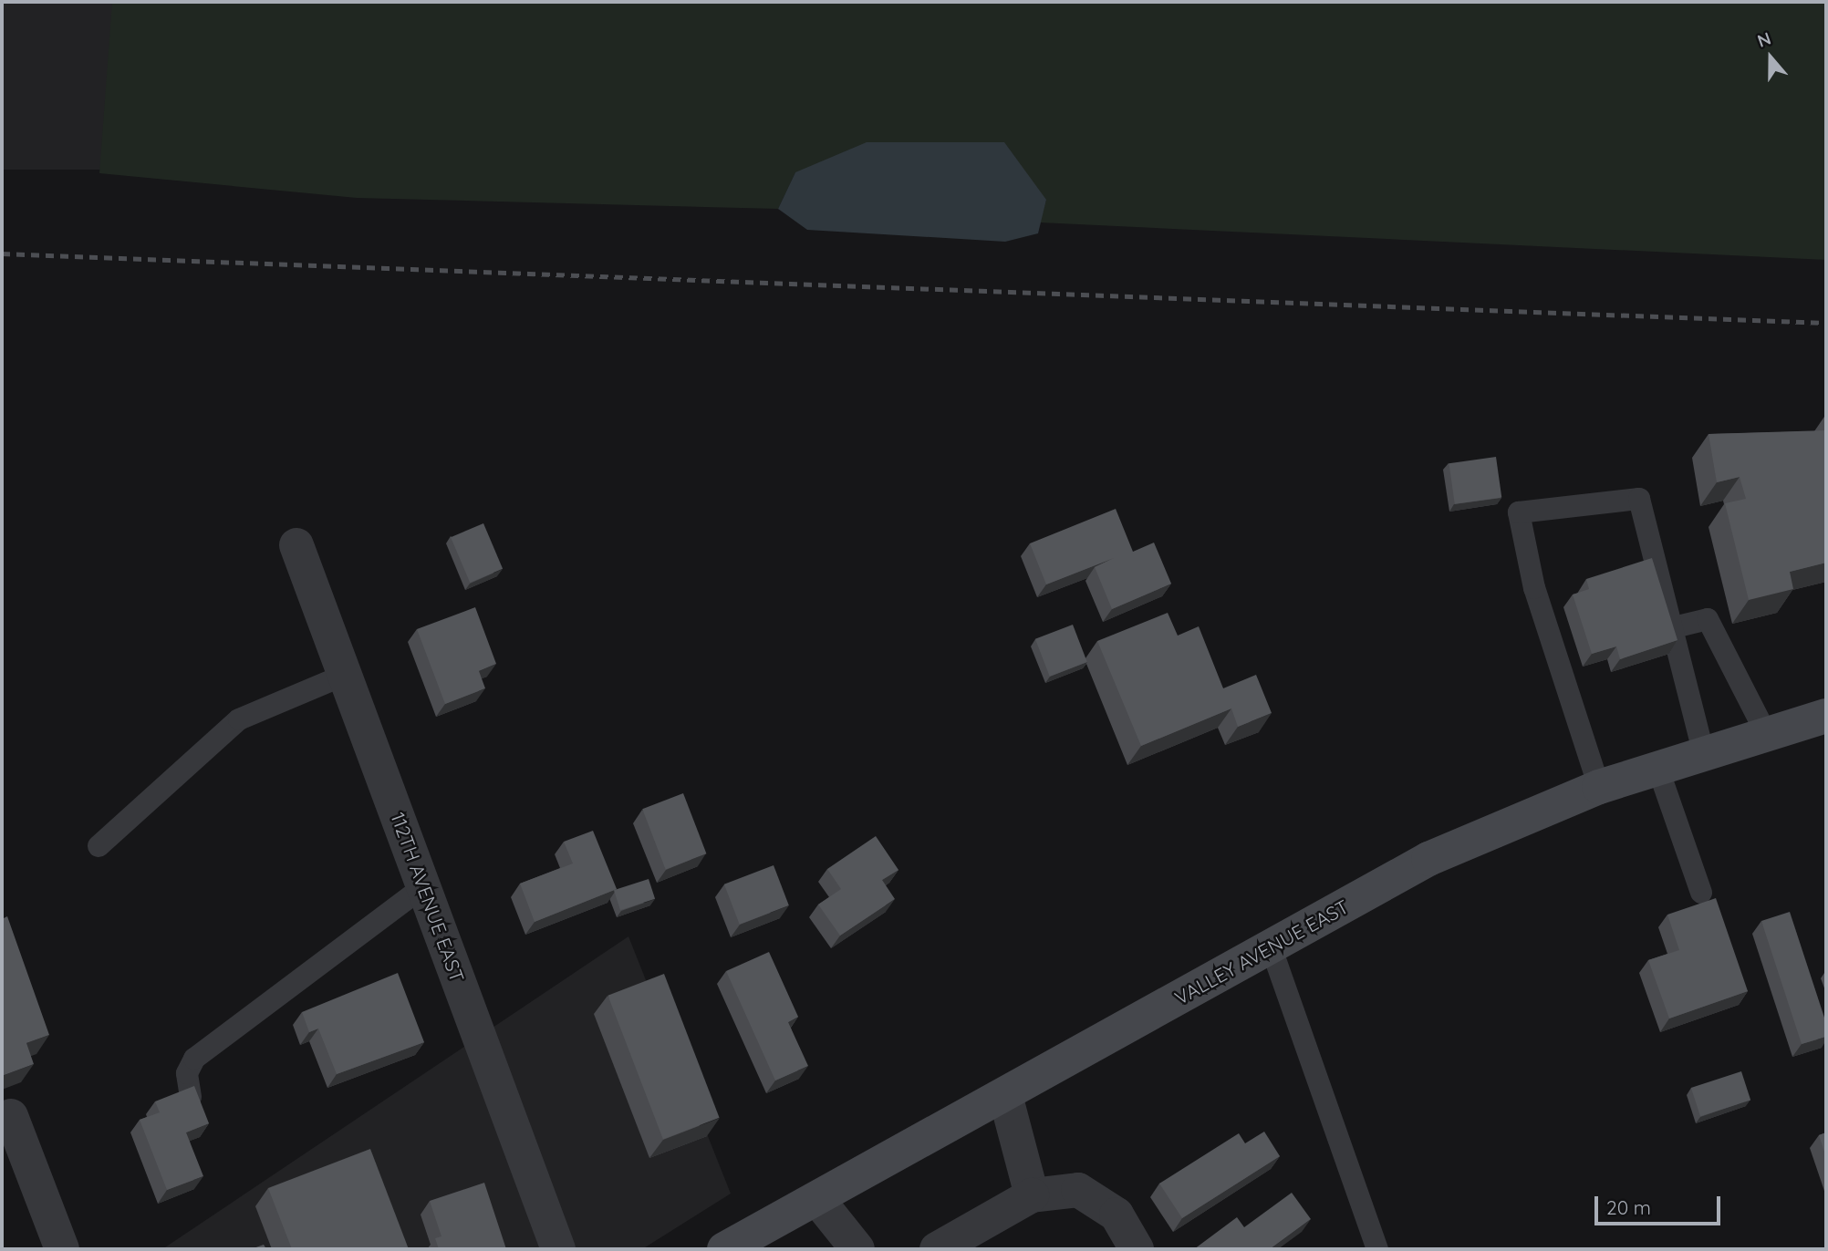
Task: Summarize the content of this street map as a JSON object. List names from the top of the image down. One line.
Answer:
{"streets":{"main road":["VALLEY AVENUE EAST"],"street":["112TH AVENUE EAST"]},"scale_bar":"20 m","north":"top"}
